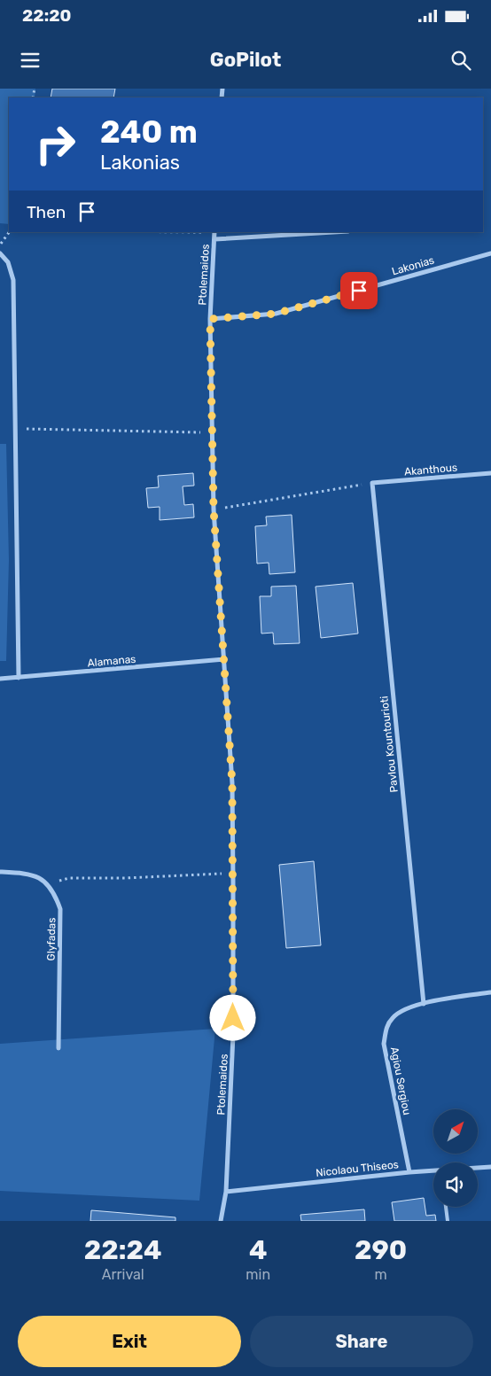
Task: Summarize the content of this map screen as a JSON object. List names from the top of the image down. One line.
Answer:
{"streets":{"street":["Lakonias","Ptolemaidos","Akanthous","Alamanas","Pavlou Kountourioti","Glyfadas","Agiou Sergiou","Nicolaou Thiseos"]},"crossings":[["Lakonias","Ptolemaidos"],["Ptolemaidos","Alamanas"],["Ptolemaidos","Nicolaou Thiseos"],["Akanthous","Pavlou Kountourioti"],["Pavlou Kountourioti","Agiou Sergiou"],["Agiou Sergiou","Nicolaou Thiseos"]],"north":"top right","page":{"status":"22:20","header":"GoPilot","turn":["240 m","Lakonias"],"then":"Then","eta":["22:24","Arrival","4","min","290","m"],"buttons":["Exit","Share"]}}
